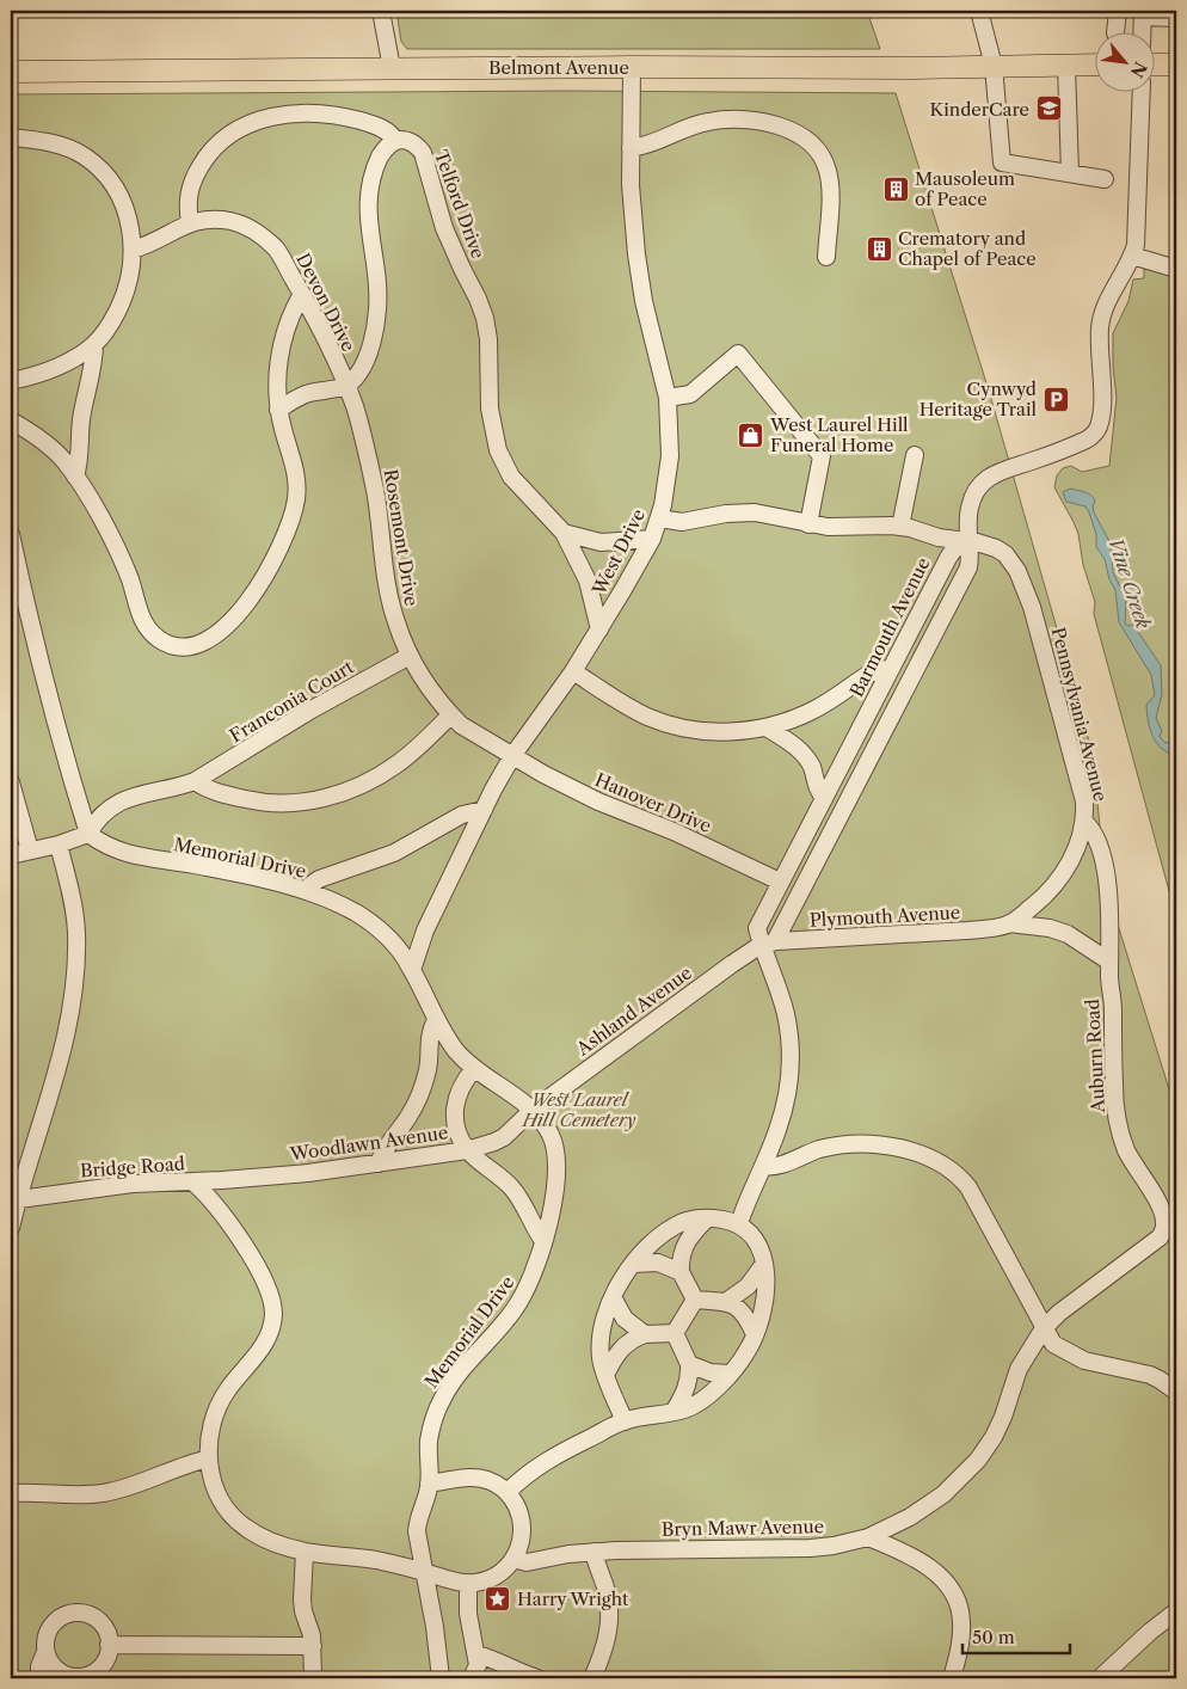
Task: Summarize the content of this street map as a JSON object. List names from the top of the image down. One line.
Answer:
{"streets":{"main road":["Belmont Avenue"],"street":["Telford Drive","Devon Drive","Rosemont Drive","West Drive","Barmouth Avenue","Franconia Court","Pennsylvania Avenue","Hanover Drive","Memorial Drive","Plymouth Avenue","Ashland Avenue","Auburn Road","Woodlawn Avenue","Bridge Road","Bryn Mawr Avenue"]},"crossings":[["Belmont Avenue","West Drive"],["Telford Drive","West Drive"],["Devon Drive","Rosemont Drive"],["Rosemont Drive","West Drive"],["Rosemont Drive","Franconia Court"],["Rosemont Drive","Hanover Drive"],["West Drive","Pennsylvania Avenue"],["West Drive","Hanover Drive"],["West Drive","Memorial Drive"],["Barmouth Avenue","Pennsylvania Avenue"],["Barmouth Avenue","Hanover Drive"],["Barmouth Avenue","Plymouth Avenue"],["Barmouth Avenue","Ashland Avenue"],["Franconia Court","Memorial Drive"],["Pennsylvania Avenue","Plymouth Avenue"],["Pennsylvania Avenue","Auburn Road"],["Memorial Drive","Ashland Avenue"],["Memorial Drive","Woodlawn Avenue"],["Memorial Drive","Bridge Road"],["Memorial Drive","Bryn Mawr Avenue"],["Plymouth Avenue","Ashland Avenue"],["Plymouth Avenue","Auburn Road"],["Ashland Avenue","Woodlawn Avenue"],["Auburn Road","Bryn Mawr Avenue"],["Woodlawn Avenue","Bridge Road"],["Bridge Road","Bryn Mawr Avenue"]],"water":["Vine Creek"],"parks":["West Laurel Hill Cemetery"],"places":{"school or university":["KinderCare"],"building":["Mausoleum of Peace","Crematory and Chapel of Peace"],"parking":["Cynwyd Heritage Trail"],"shop":["West Laurel Hill Funeral Home"],"place":["Harry Wright"]},"scale_bar":"50 m","north":"bottom right"}
